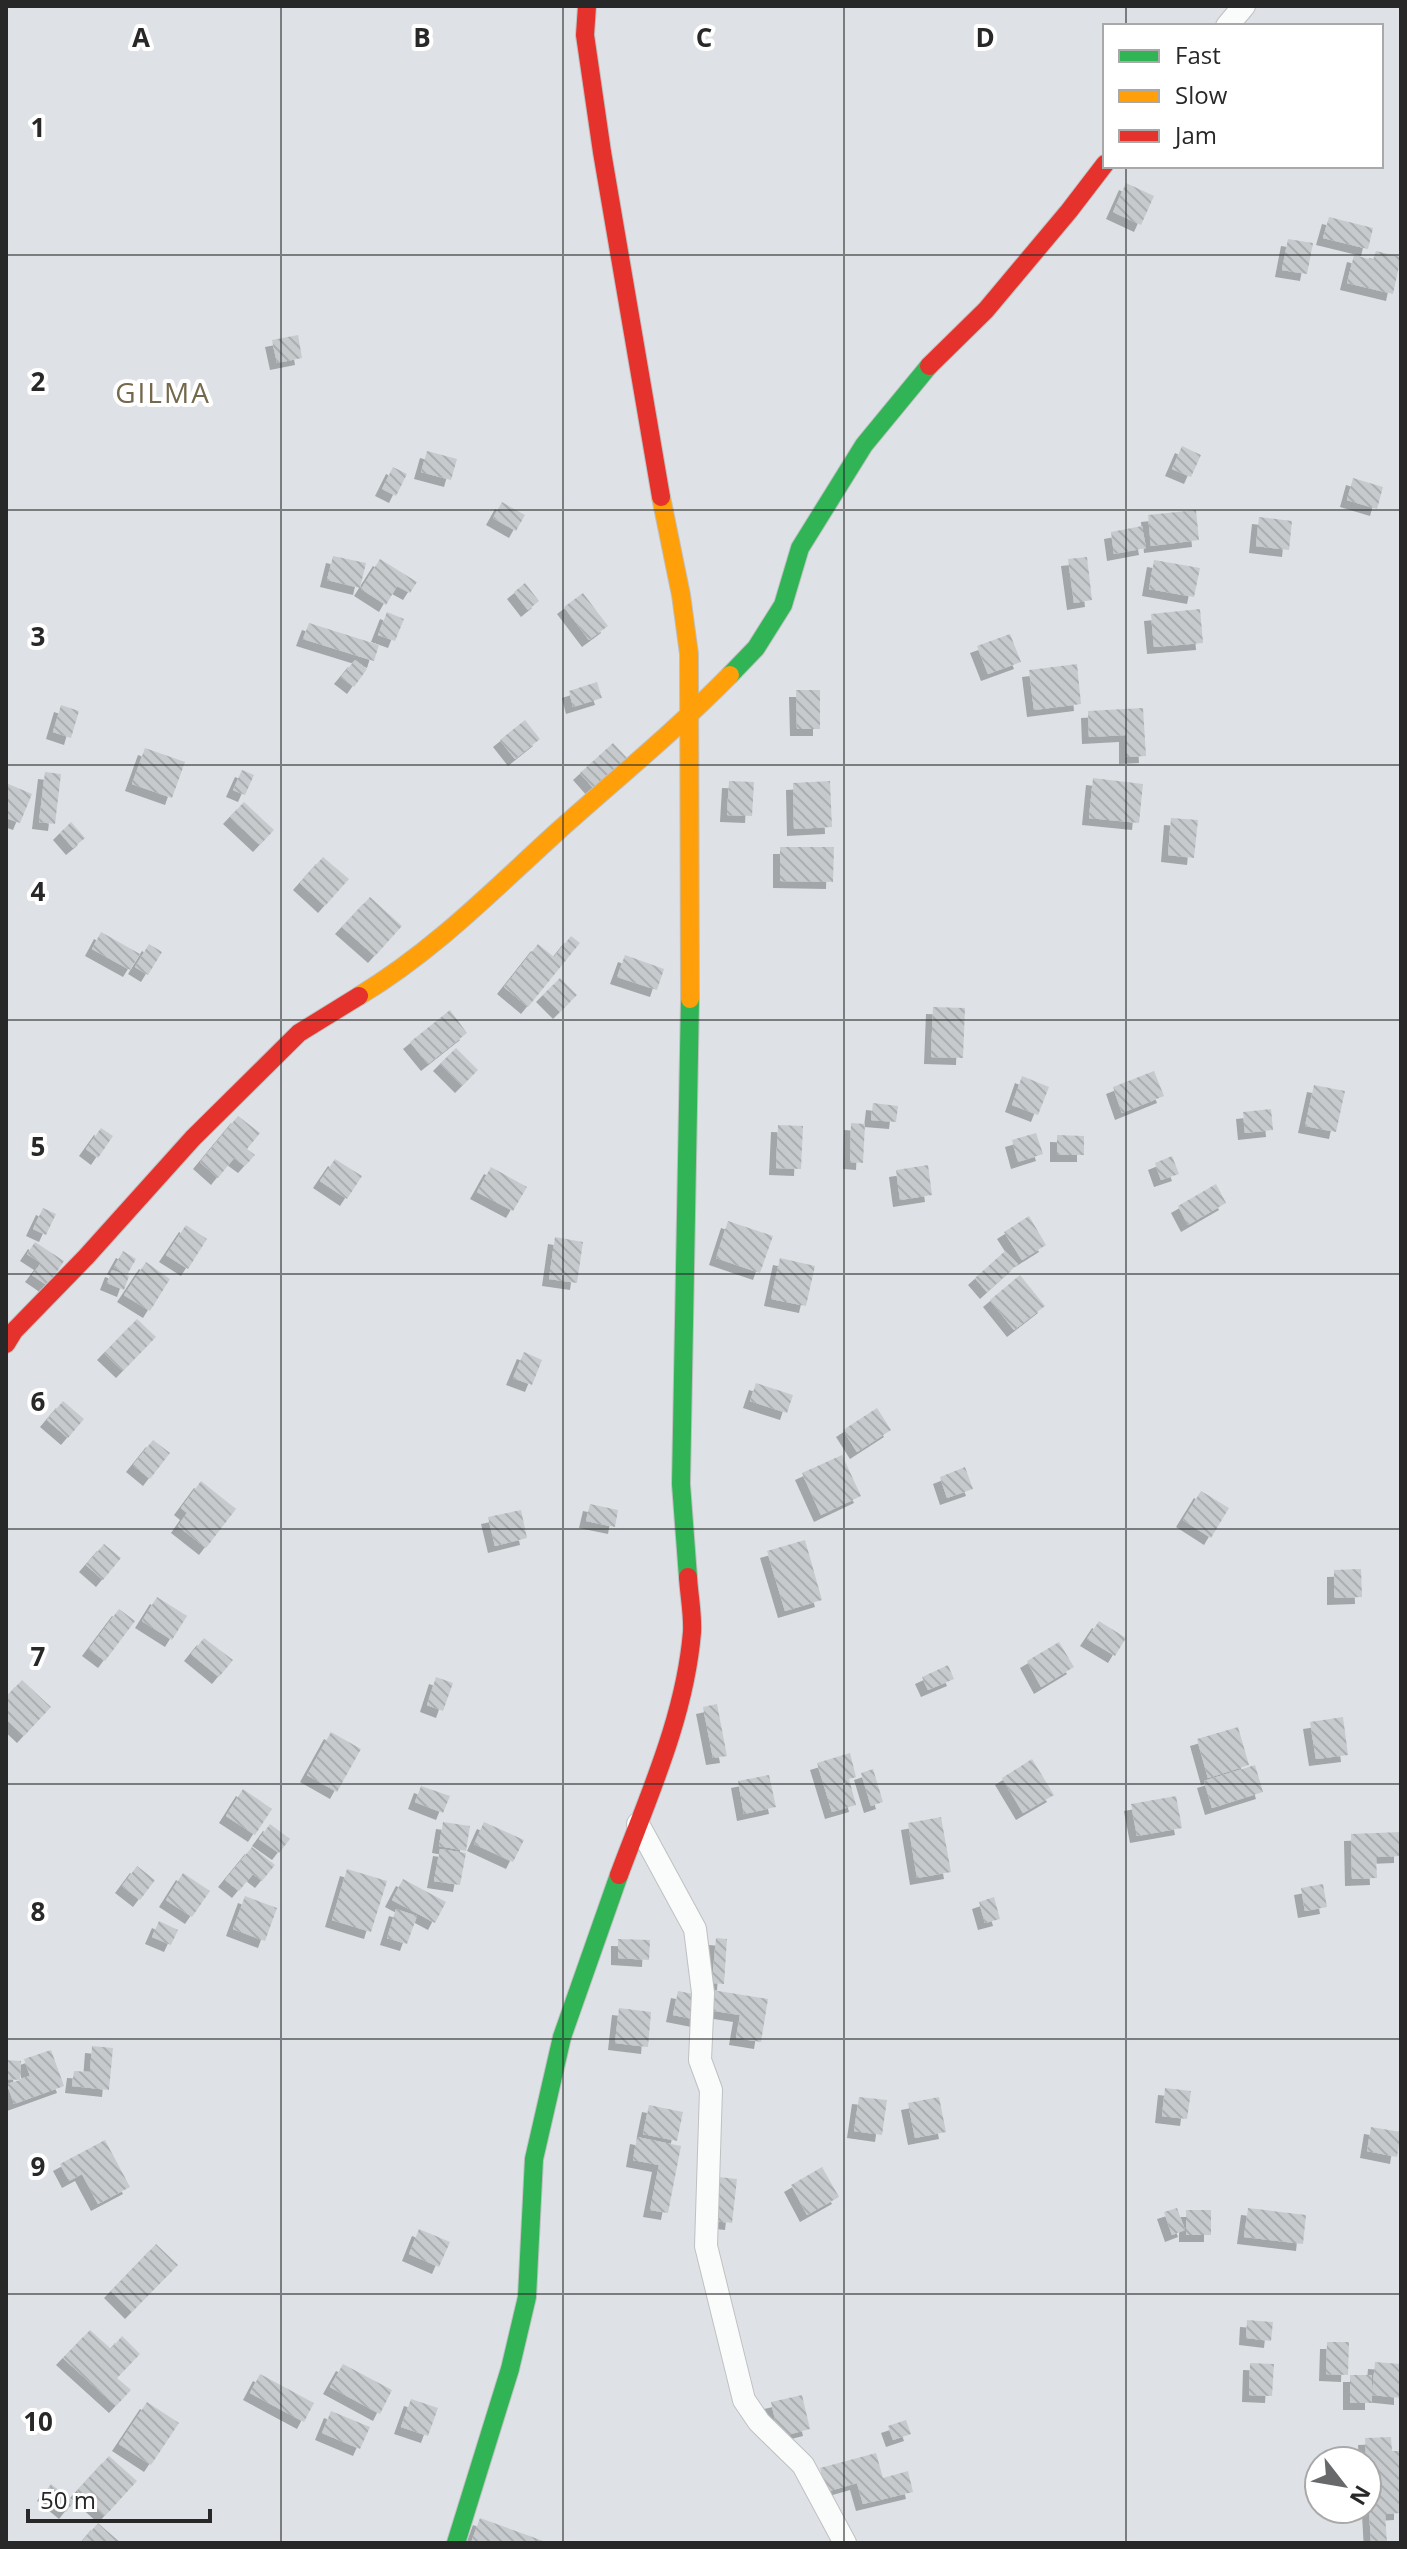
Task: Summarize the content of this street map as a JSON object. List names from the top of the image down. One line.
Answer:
{"districts":["GILMA"],"legend":["Fast","Slow","Jam"],"scale_bar":"50 m","north":"bottom right","grid":{"columns":["A","B","C","D"],"rows":["1","2","3","4","5","6","7","8","9","10"]}}
